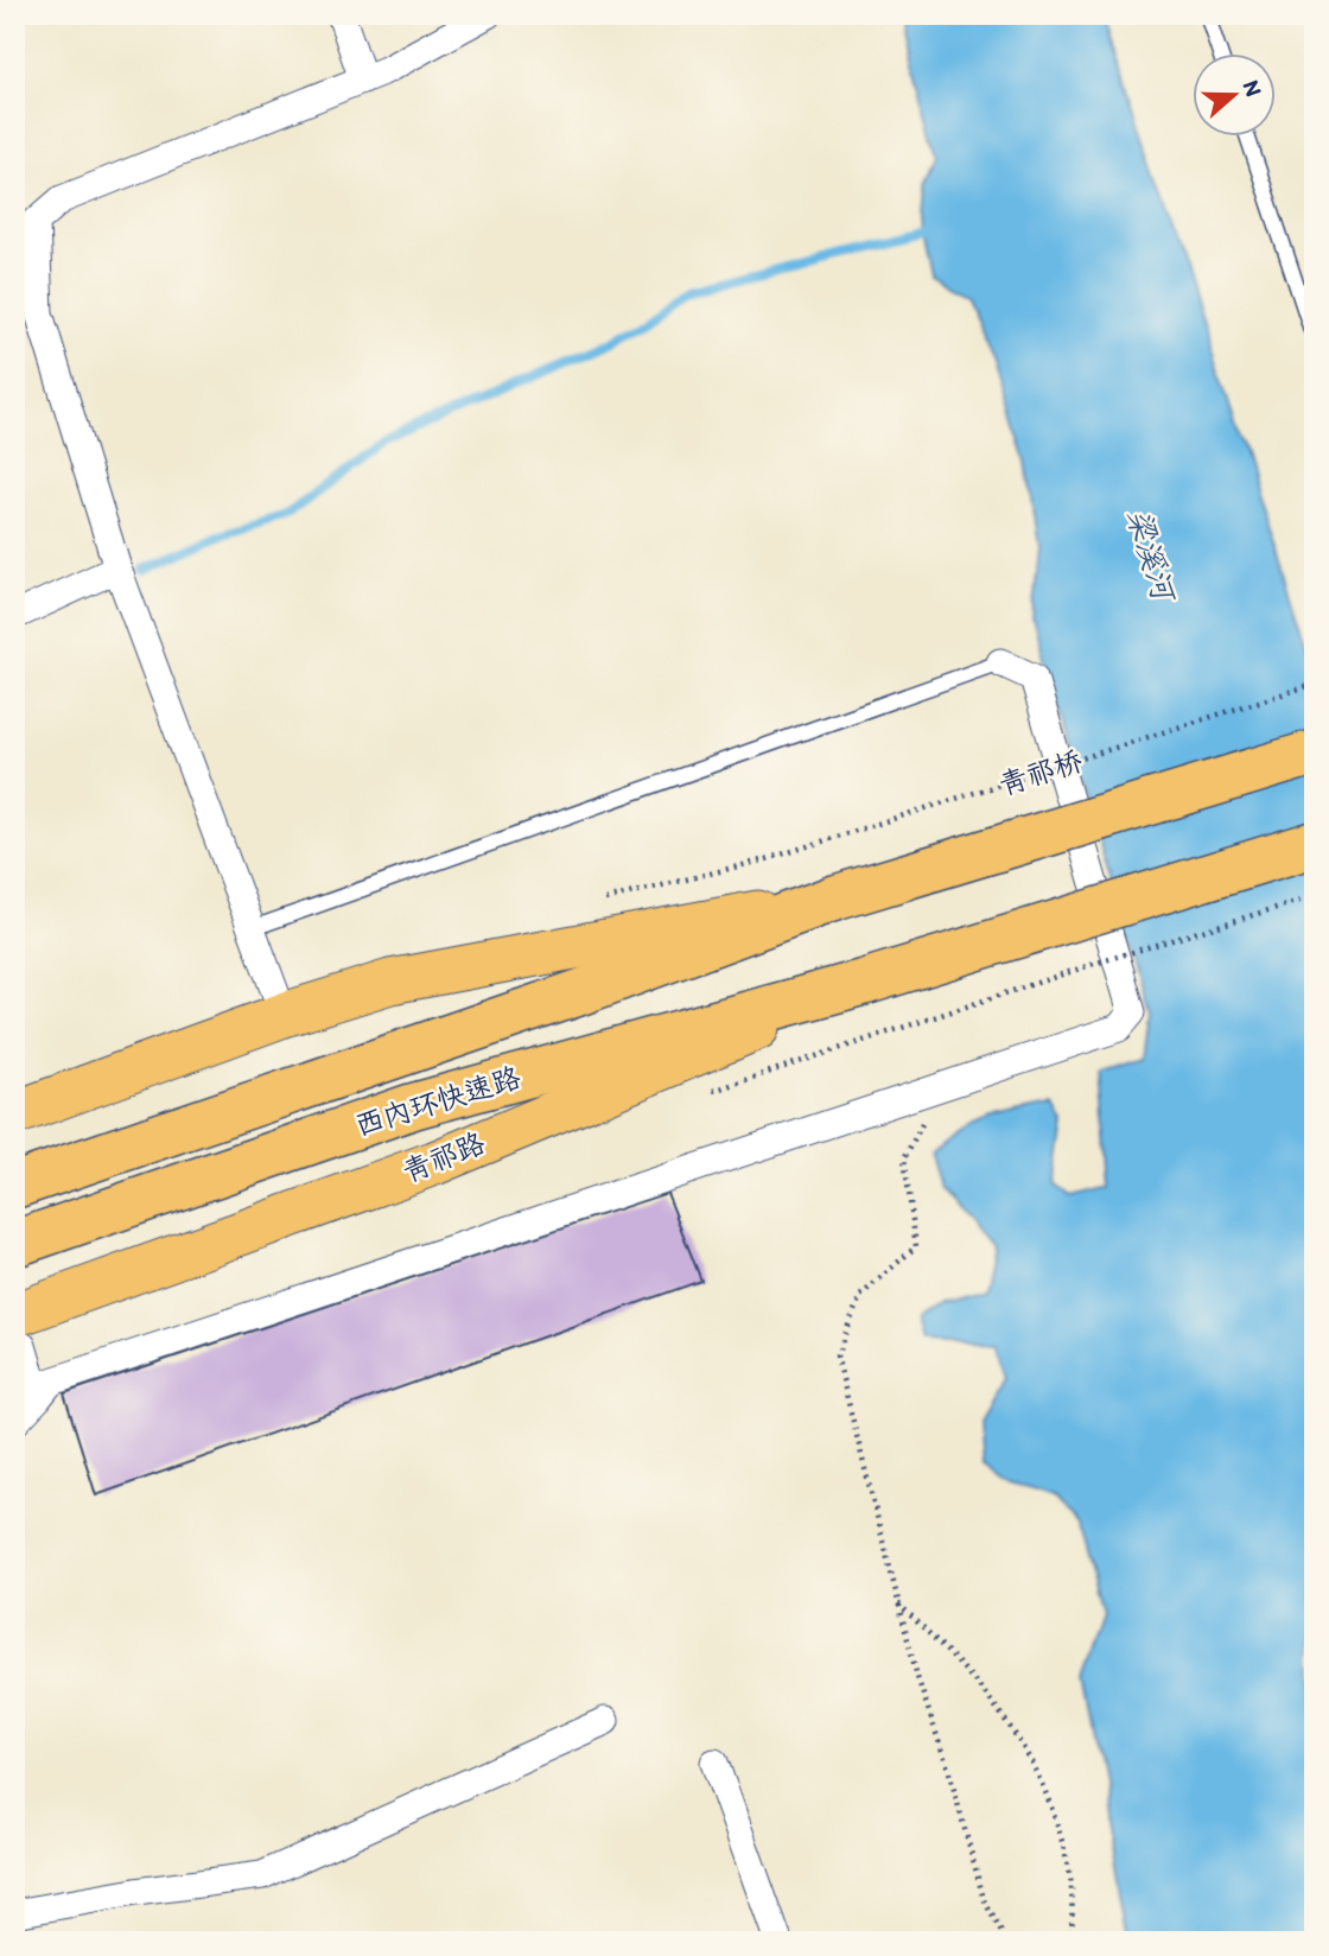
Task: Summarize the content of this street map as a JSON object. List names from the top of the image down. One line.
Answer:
{"streets":{"highway":["青祁桥","西内环快速路"],"main road":["青祁路"]},"crossings":[["青祁桥","西内环快速路"],["西内环快速路","青祁路"]],"water":["梁溪河"],"north":"right"}
